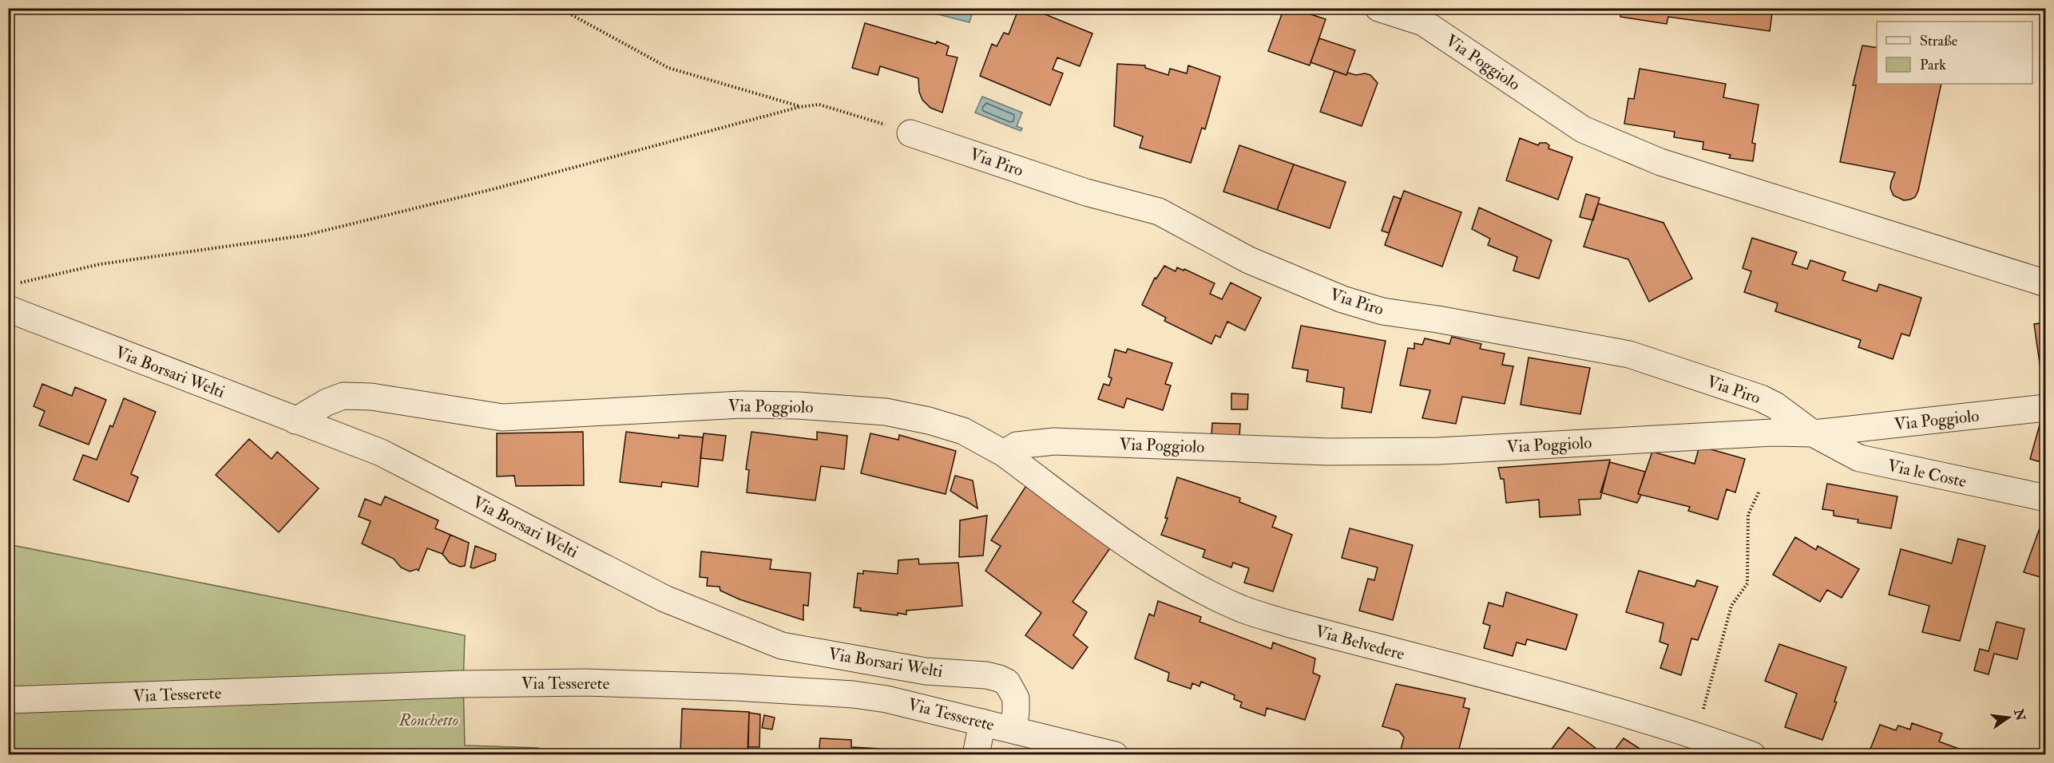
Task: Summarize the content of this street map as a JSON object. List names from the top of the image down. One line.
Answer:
{"streets":{"street":["Via Poggiolo","Via Piro","Via Borsari Welti","Via le Coste","Via Belvedere","Via Tesserete"]},"crossings":[["Via Poggiolo","Via Piro"],["Via Poggiolo","Via Borsari Welti"],["Via Poggiolo","Via le Coste"],["Via Poggiolo","Via Belvedere"],["Via Piro","Via le Coste"],["Via Borsari Welti","Via Tesserete"]],"parks":["Ronchetto"],"legend":["Straße","Park"],"north":"right"}
